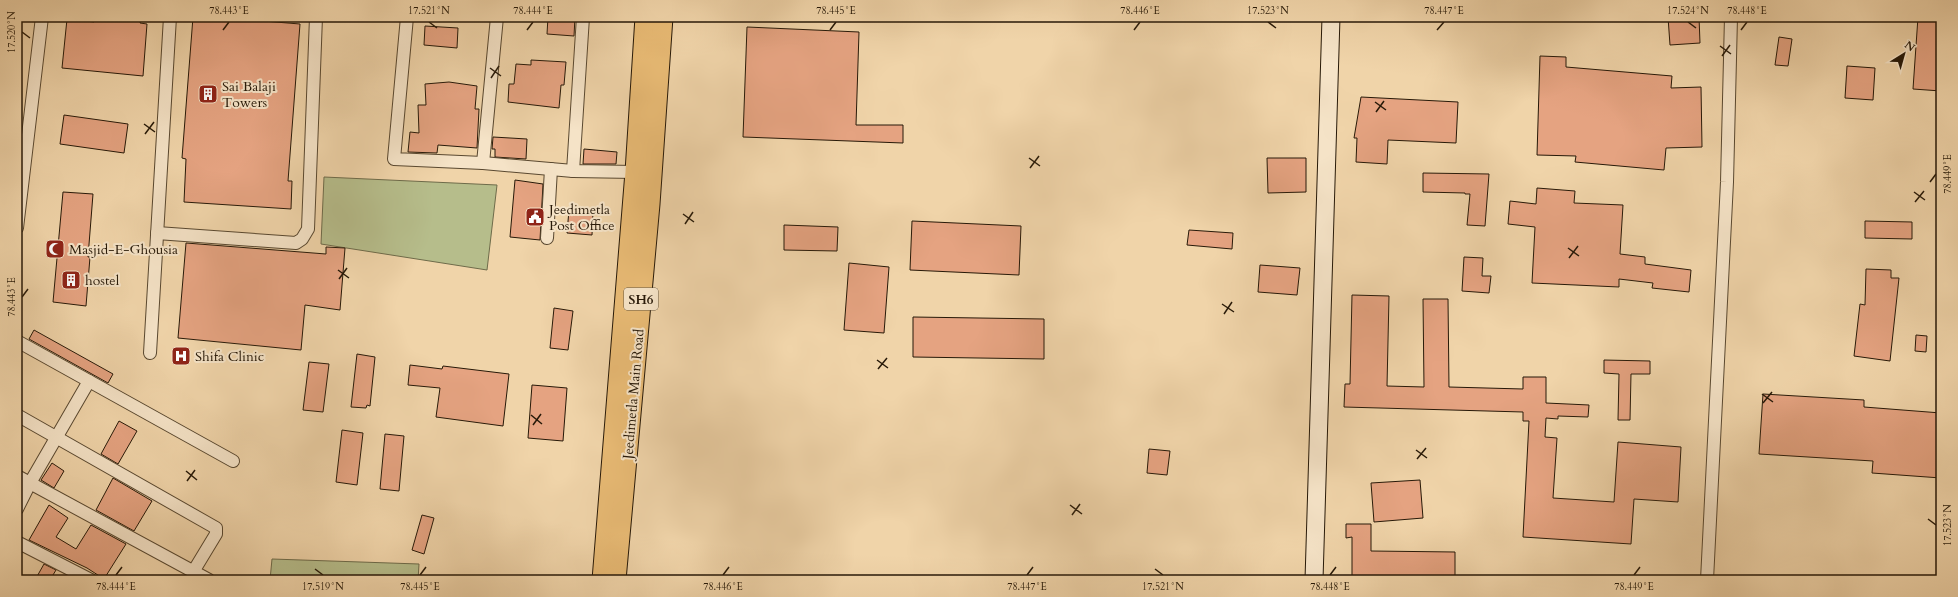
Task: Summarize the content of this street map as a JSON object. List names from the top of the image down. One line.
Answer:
{"streets":{"main road":["SH6","Jeedimetla Main Road"]},"places":{"building":["Sai Balaji Towers","hostel"],"public building":["Jeedimetla Post Office"],"mosque":["Masjid-E-Ghousia"],"hospital":["Shifa Clinic"]},"north":"top right","coordinates":["78.443°E","17.521°N","78.444°E","78.445°E","78.446°E","17.523°N","78.447°E","17.524°N","78.448°E","17.520°N","78.449°E","17.519°N"]}
